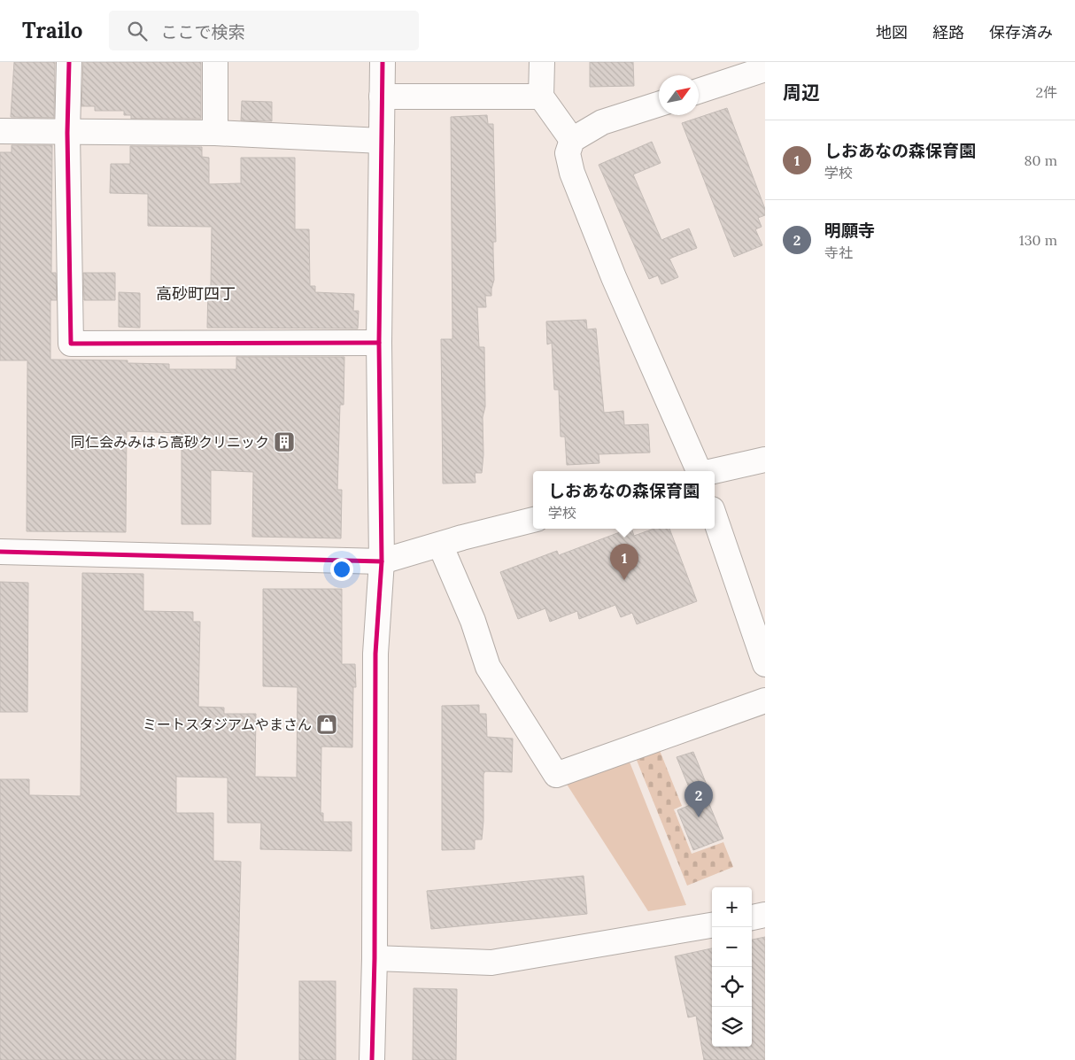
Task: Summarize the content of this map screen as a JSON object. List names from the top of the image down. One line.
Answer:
{"districts":["高砂町四丁"],"places":{"building":["同仁会みみはら高砂クリニック"],"shop":["ミートスタジアムやまさん"]},"north":"top right","page":{"header":"Trailo","search":"ここで検索","nav":["地図","経路","保存済み"],"heading":["周辺","2件"],"list":[{"mark":"1","name":"しおあなの森保育園","note":"学校","value":"80 m"},{"mark":"2","name":"明願寺","note":"寺社","value":"130 m"}],"popup":["しおあなの森保育園","学校"],"pins":["1","2"],"map_buttons":["+","−"]}}
